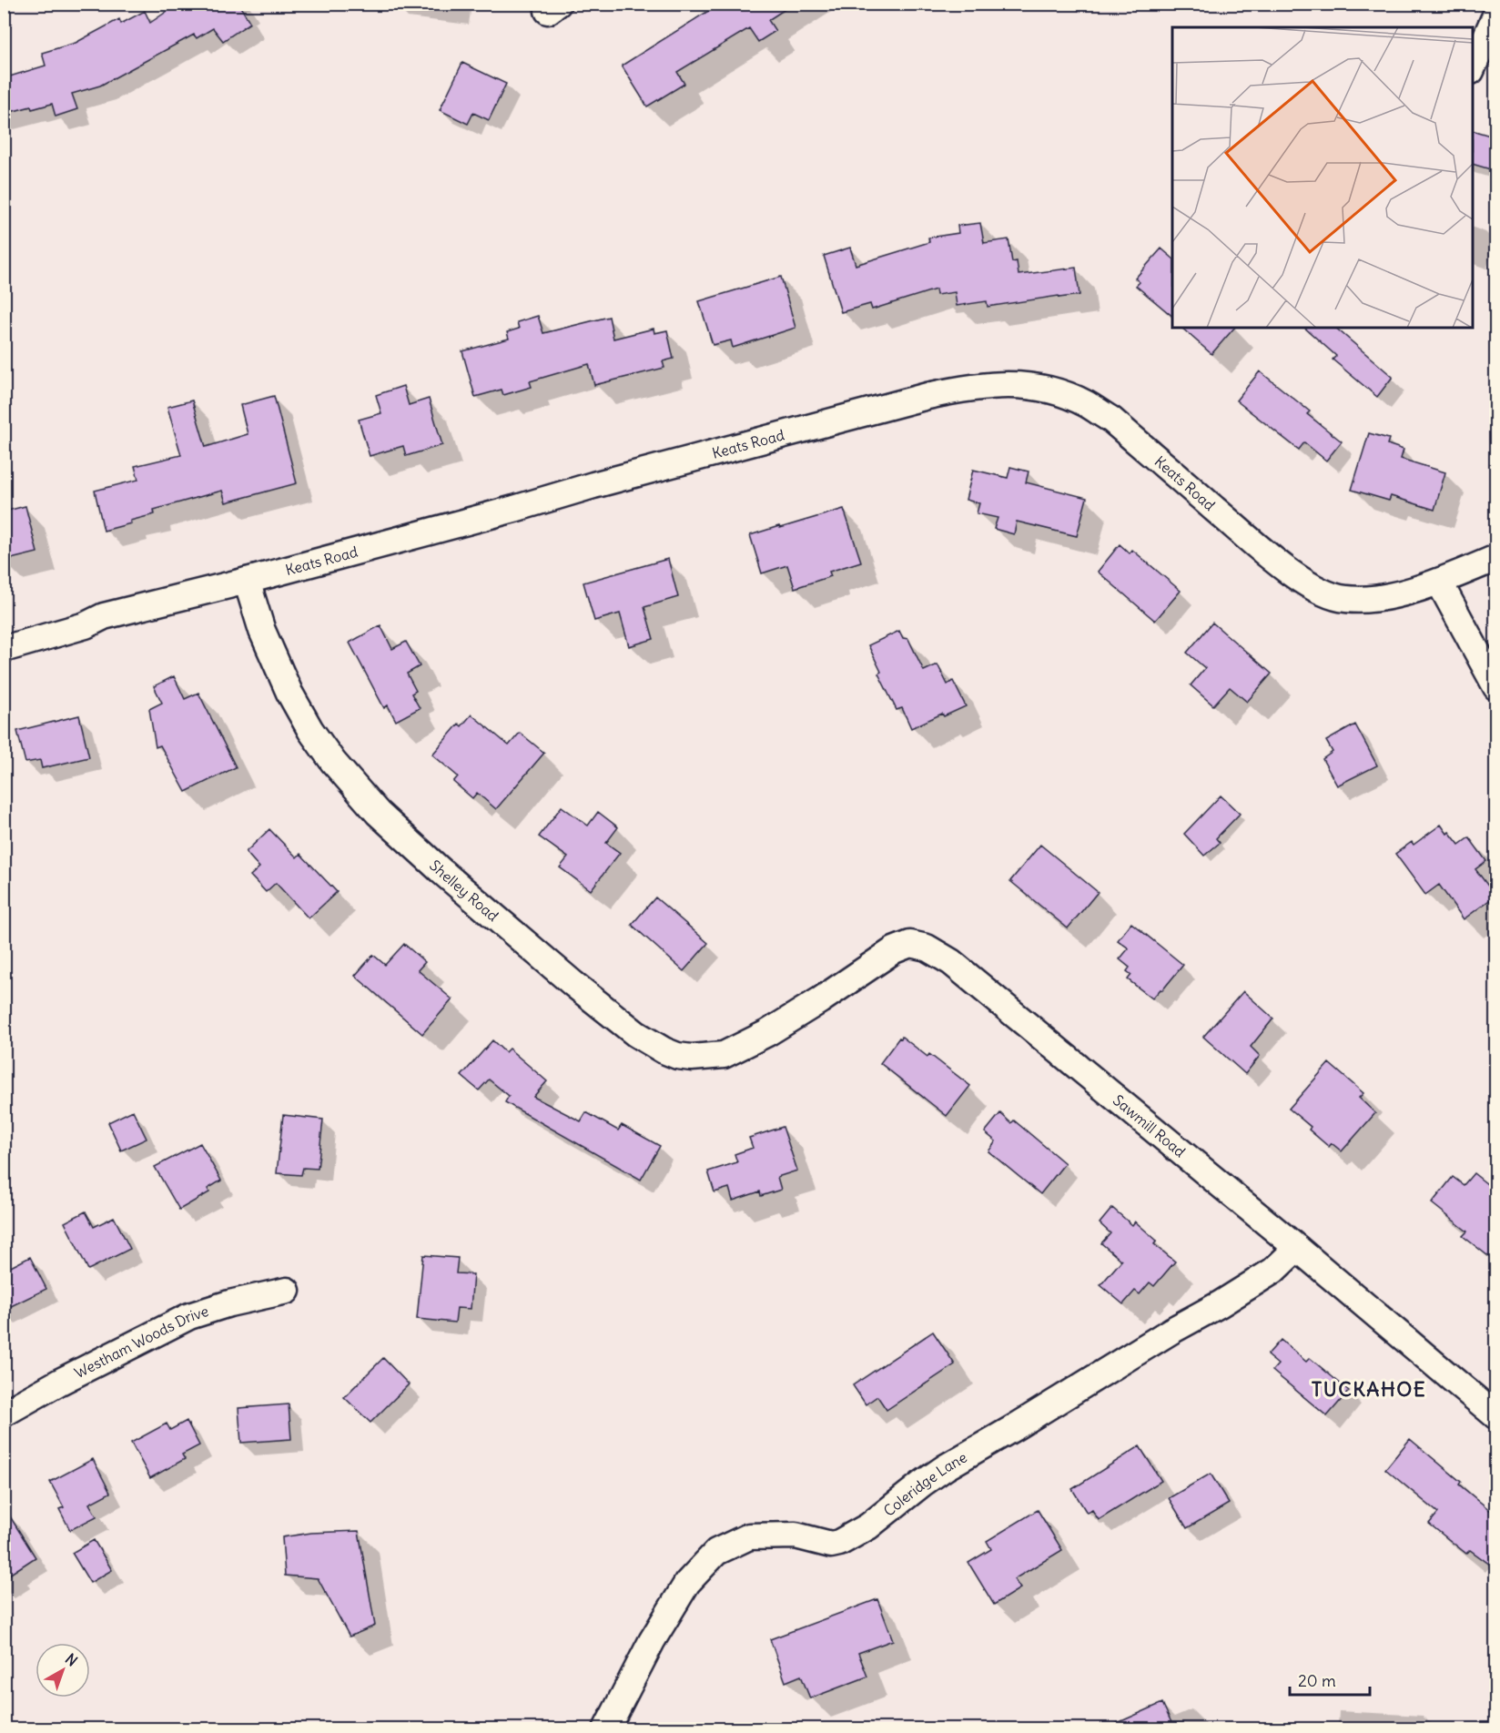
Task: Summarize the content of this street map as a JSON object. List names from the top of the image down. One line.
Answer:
{"streets":{"street":["Keats Road","Shelley Road","Sawmill Road","Westham Woods Drive","Coleridge Lane"]},"crossings":[["Keats Road","Shelley Road"],["Shelley Road","Sawmill Road"],["Sawmill Road","Coleridge Lane"]],"districts":["TUCKAHOE"],"scale_bar":"20 m","north":"top right"}
